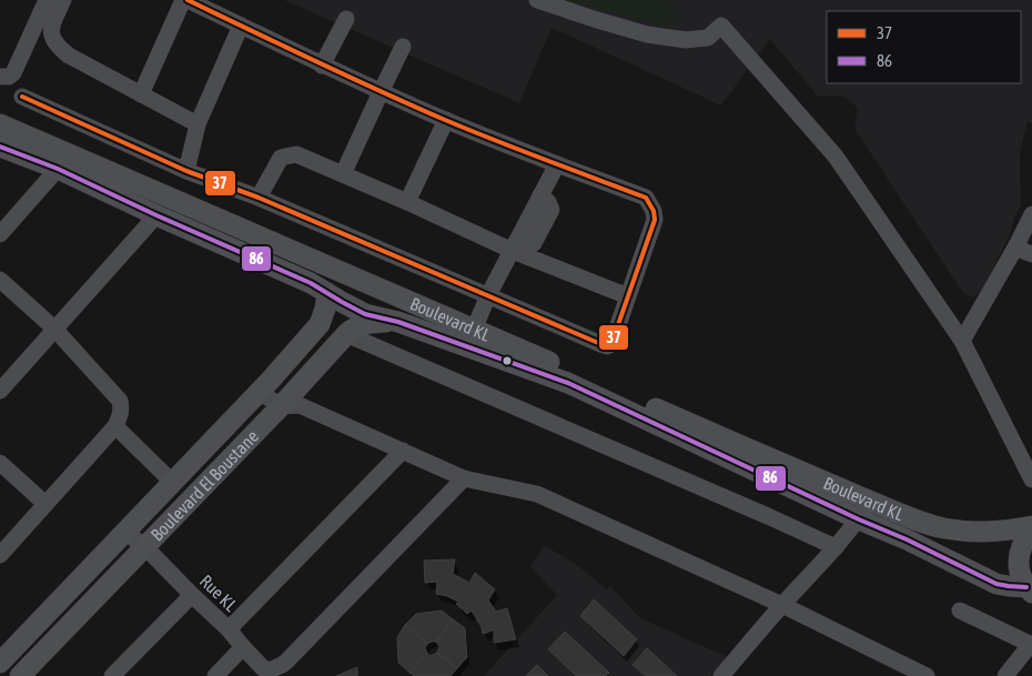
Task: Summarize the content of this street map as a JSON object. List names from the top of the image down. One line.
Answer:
{"streets":{"main road":["Boulevard KL","Boulevard El Boustane"],"street":["Rue KL"]},"crossings":[["Boulevard KL","Boulevard El Boustane"],["Boulevard El Boustane","Rue KL"]],"lines":["transit line 37","transit line 86"],"legend":["37","86"]}
